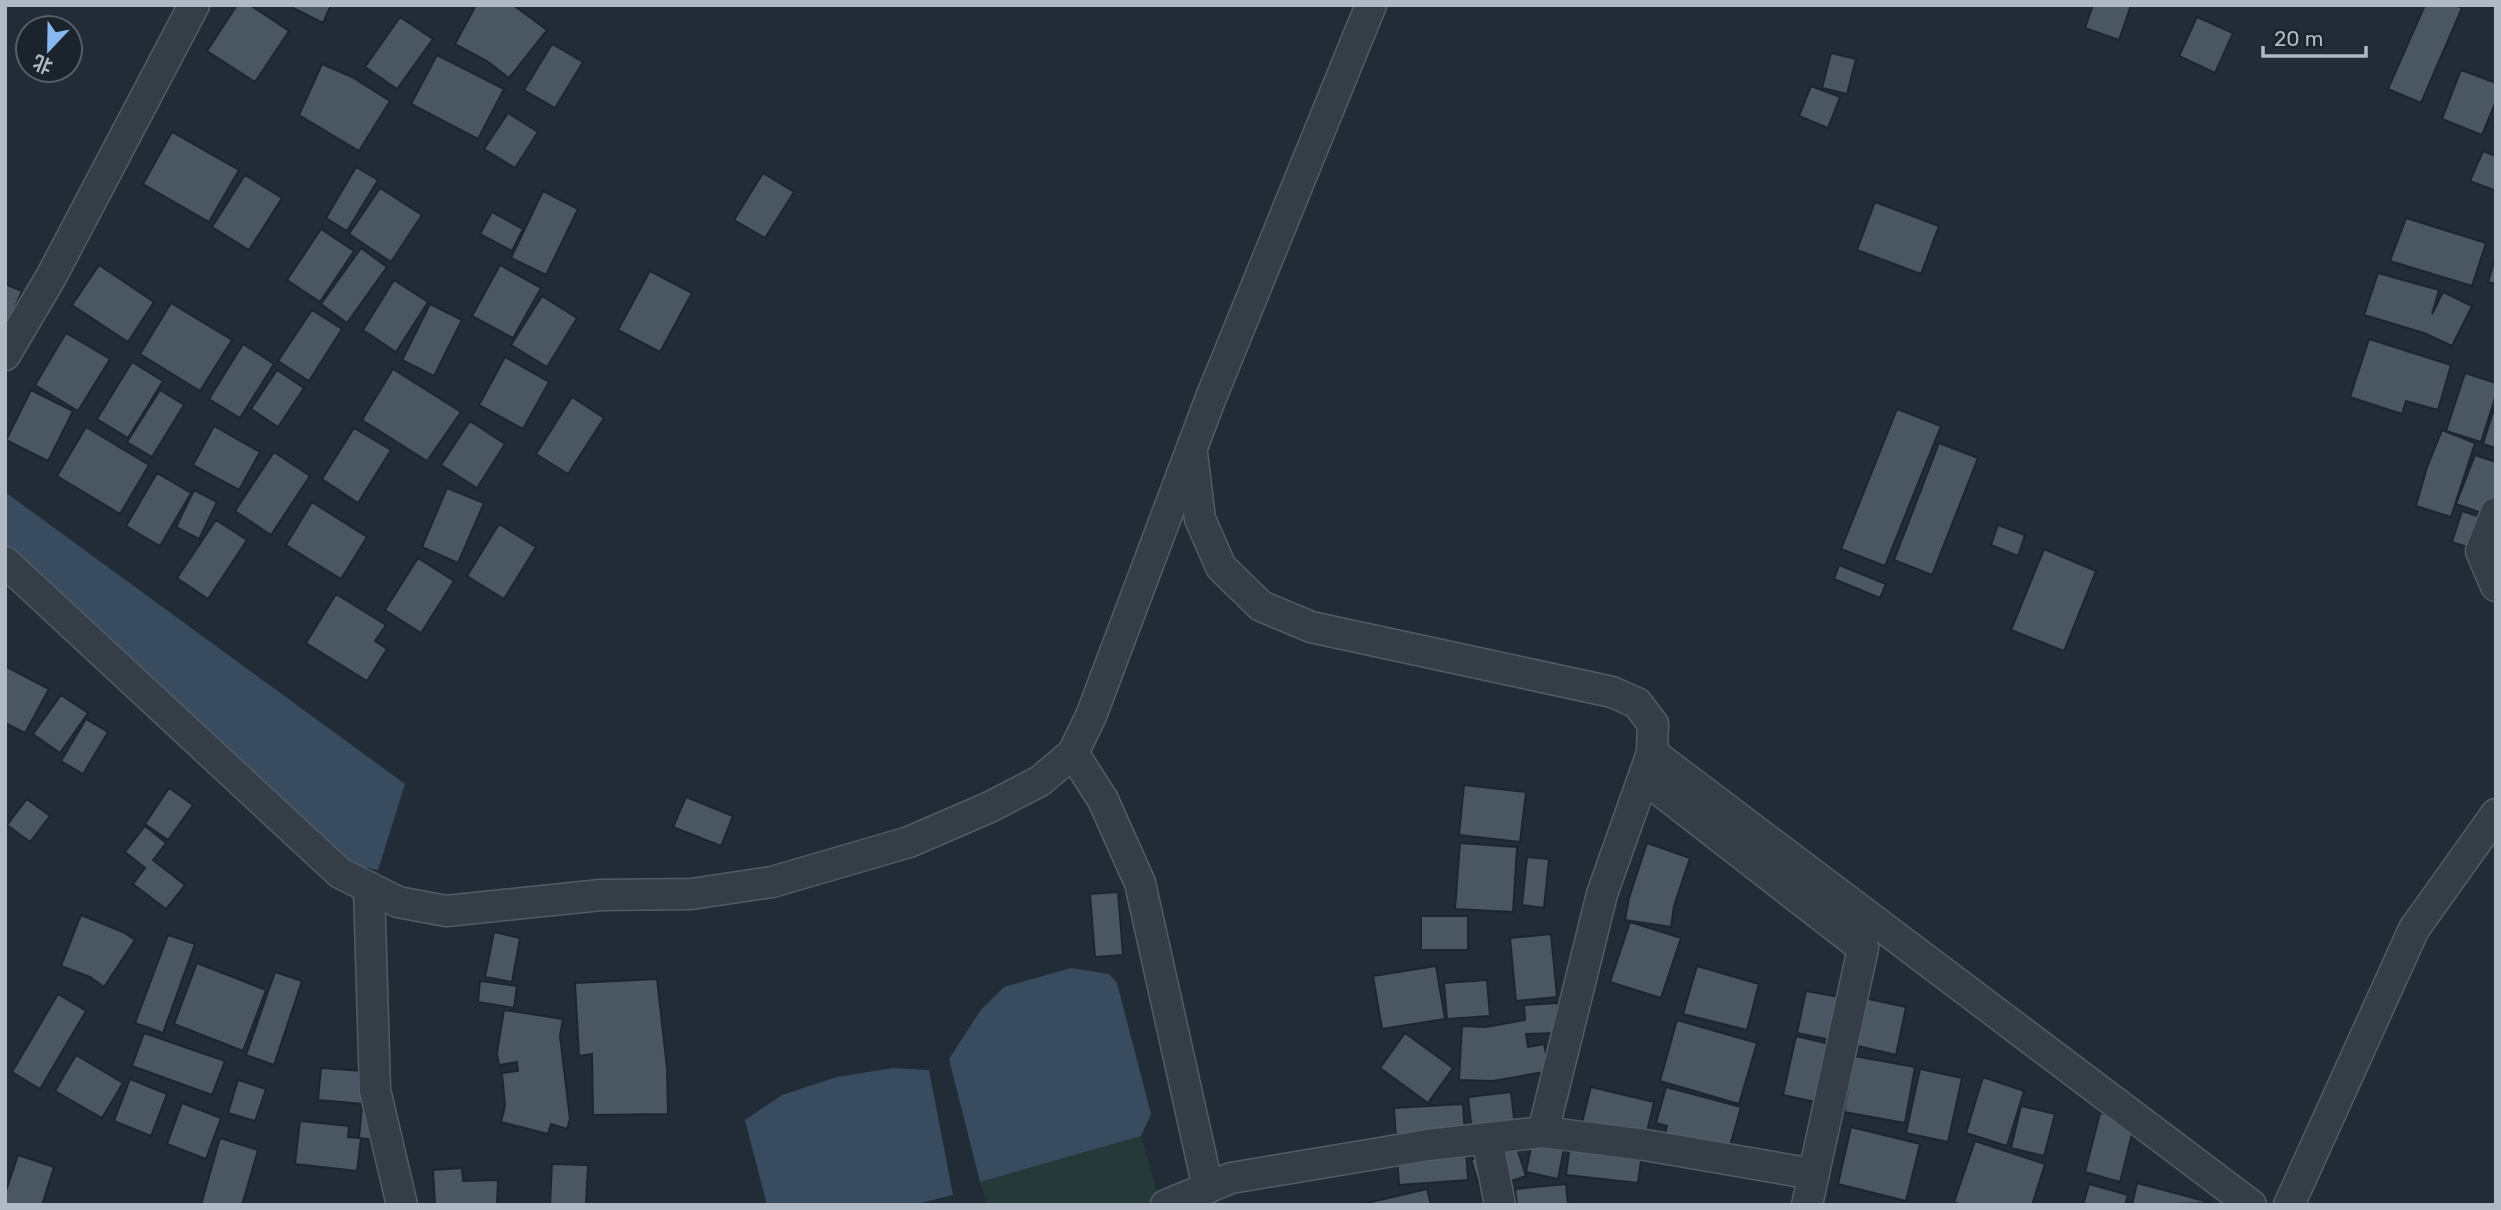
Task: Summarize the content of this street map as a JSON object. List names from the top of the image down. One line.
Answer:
{"scale_bar":"20 m","north":"bottom"}
